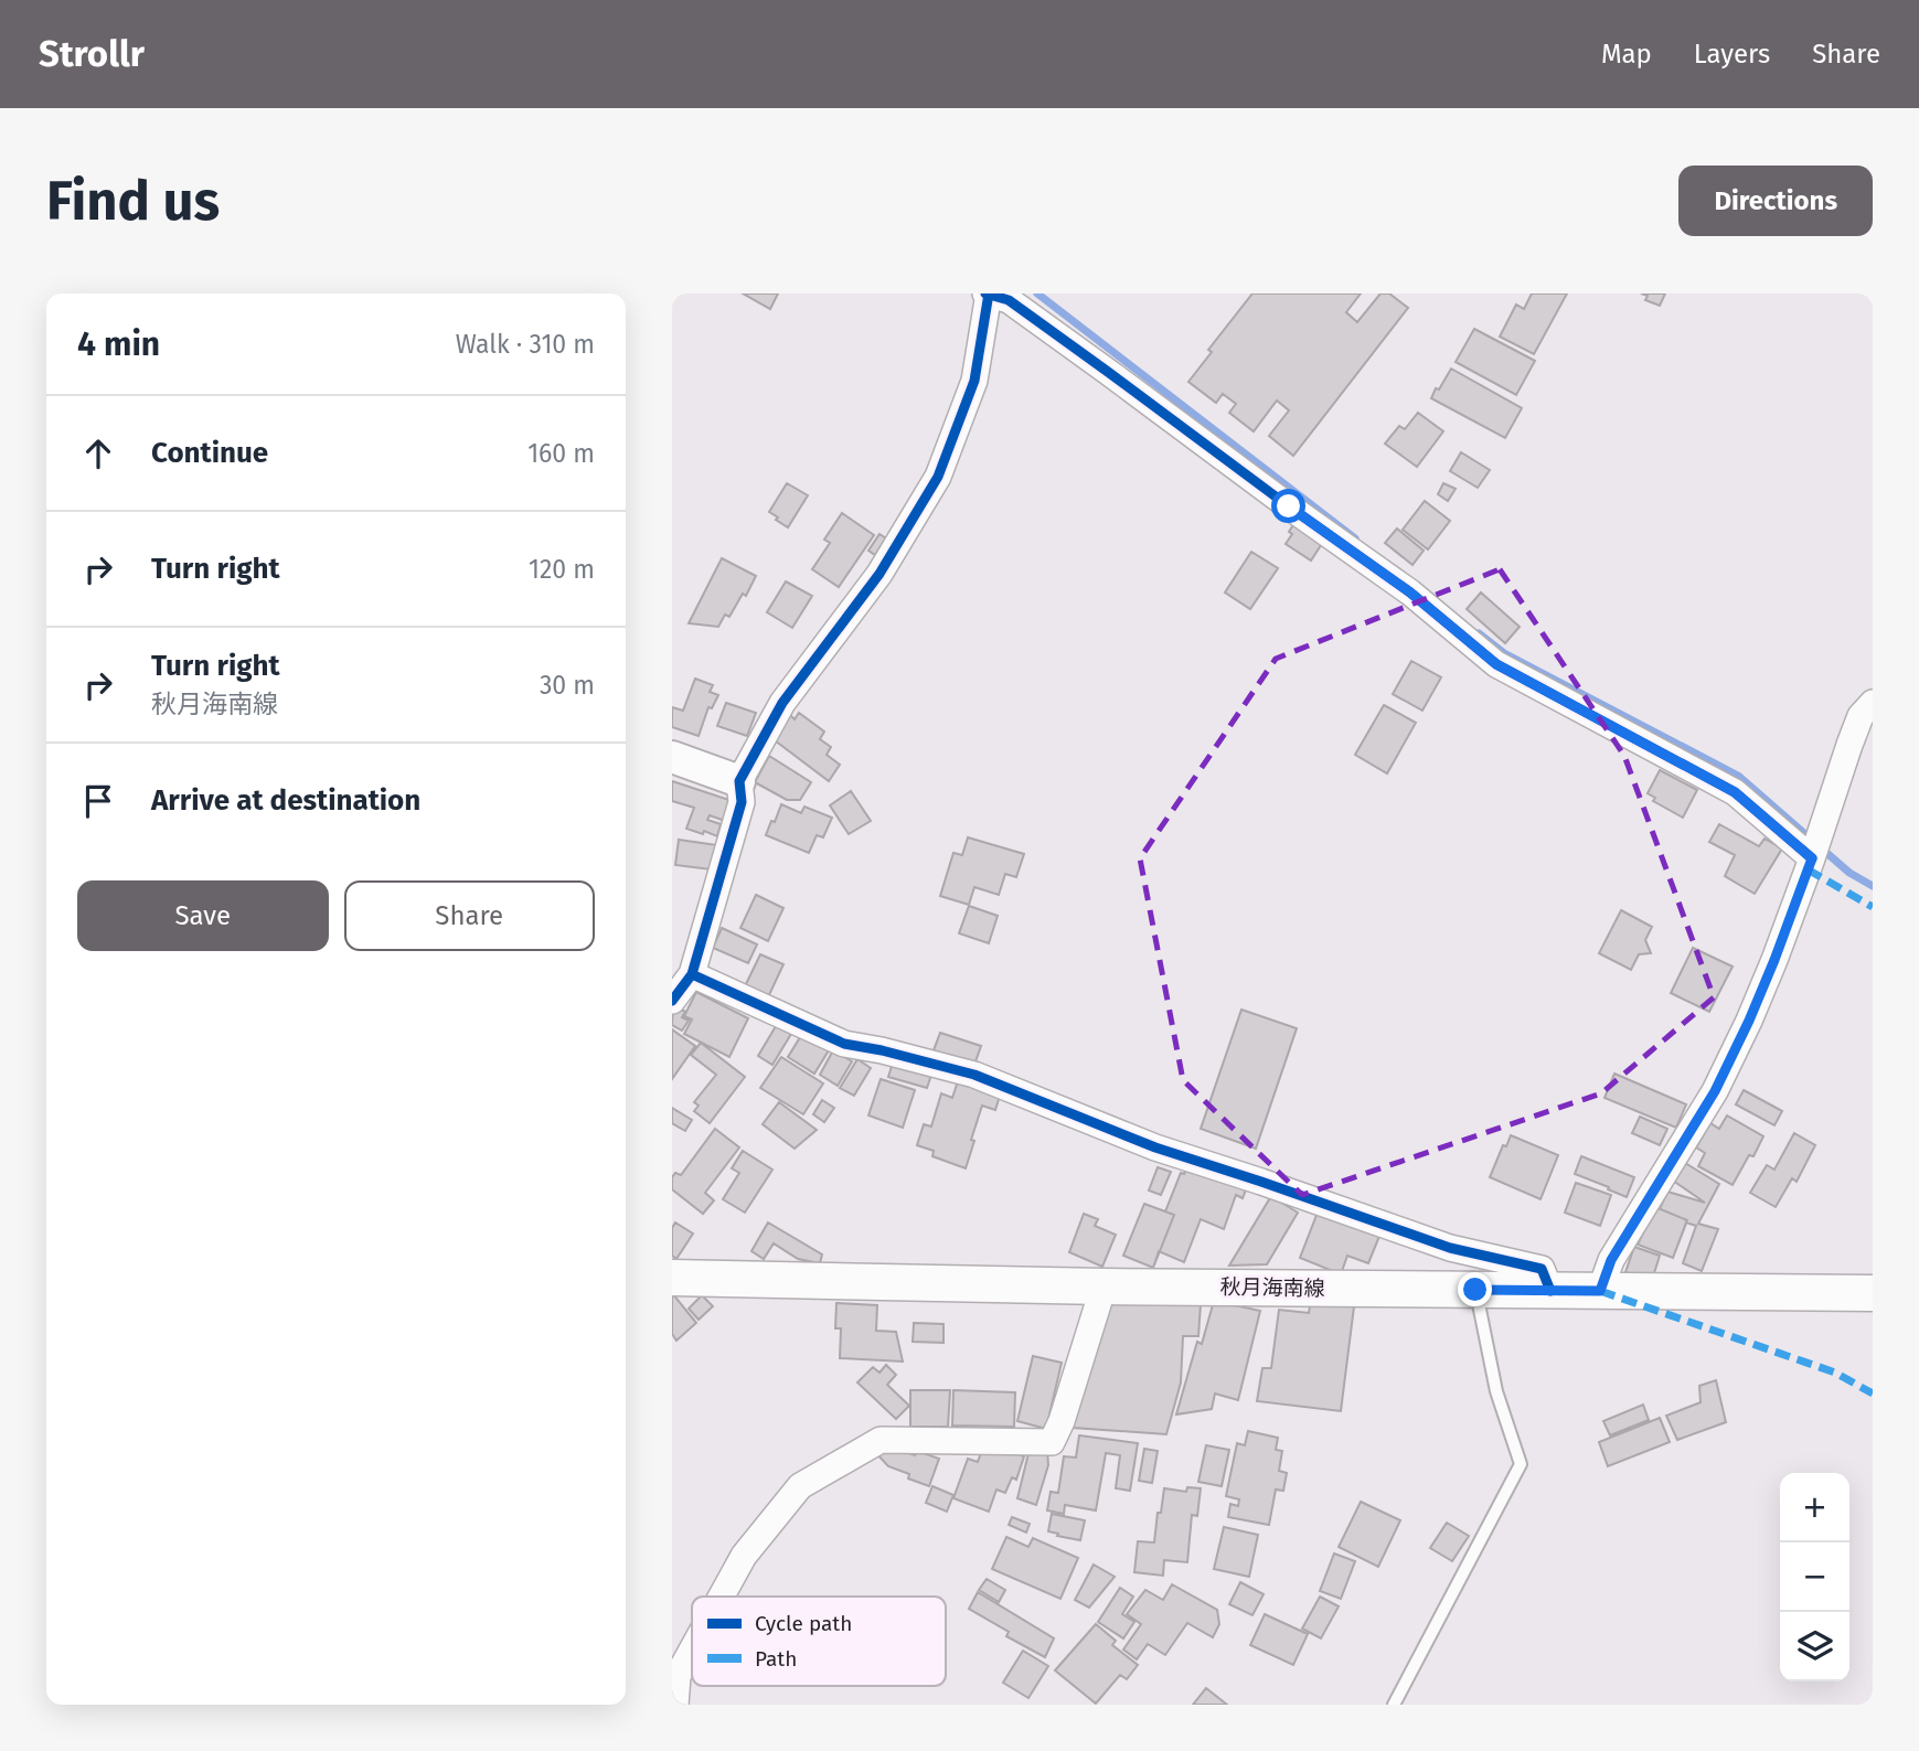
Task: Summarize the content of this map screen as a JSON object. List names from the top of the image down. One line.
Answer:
{"streets":{"main road":["秋月海南線"]},"legend":["Cycle path","Path"],"page":{"header":"Strollr","nav":["Map","Layers","Share"],"buttons":["Directions",["Save","Share"]],"title":"Find us","heading":["4 min","Walk · 310 m"],"list":[["Continue","160 m"],["Turn right","120 m"],["Turn right","秋月海南線","30 m"],"Arrive at destination"],"map_buttons":["+","−"]}}
